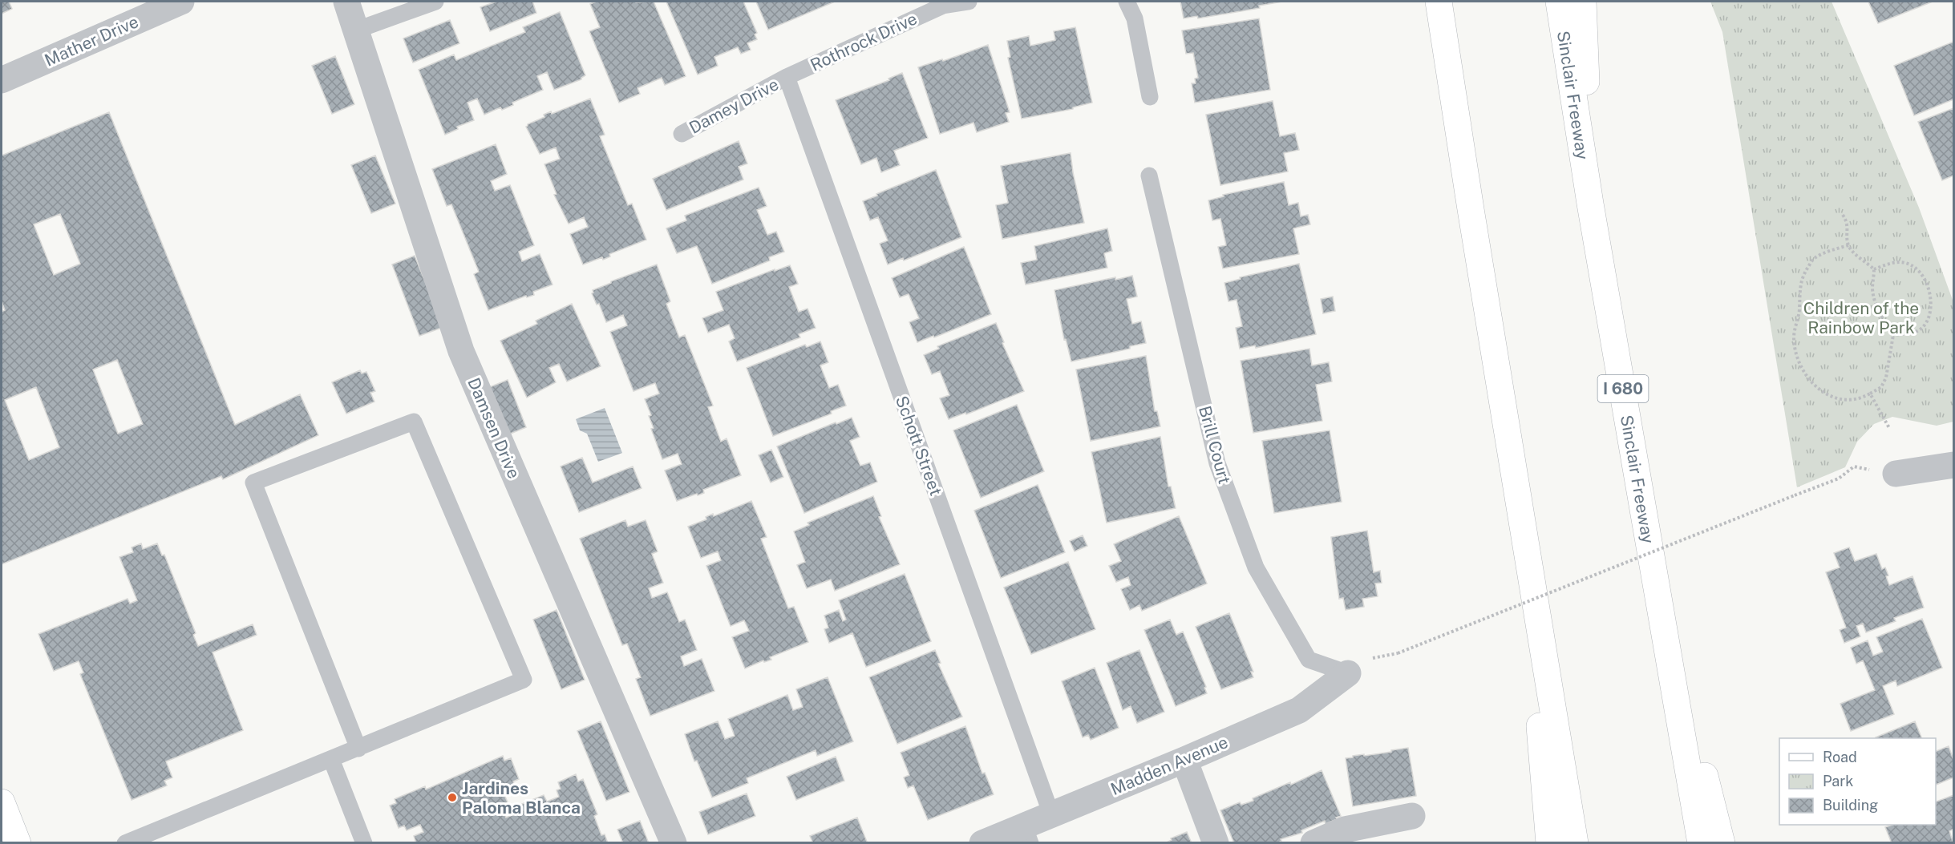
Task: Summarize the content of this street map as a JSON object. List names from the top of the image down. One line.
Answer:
{"streets":{"main road":["Sinclair Freeway","I 680"],"street":["Mather Drive","Damsen Drive","Madden Avenue"],"lane":["Rothrock Drive","Damey Drive","Brill Court","Schott Street"]},"crossings":[["Rothrock Drive","Damey Drive"],["Rothrock Drive","Schott Street"],["Damey Drive","Schott Street"],["Brill Court","Madden Avenue"],["Schott Street","Madden Avenue"]],"parks":["Children of the Rainbow Park"],"places":["Jardines Paloma Blanca"],"legend":["Road","Park","Building"]}
